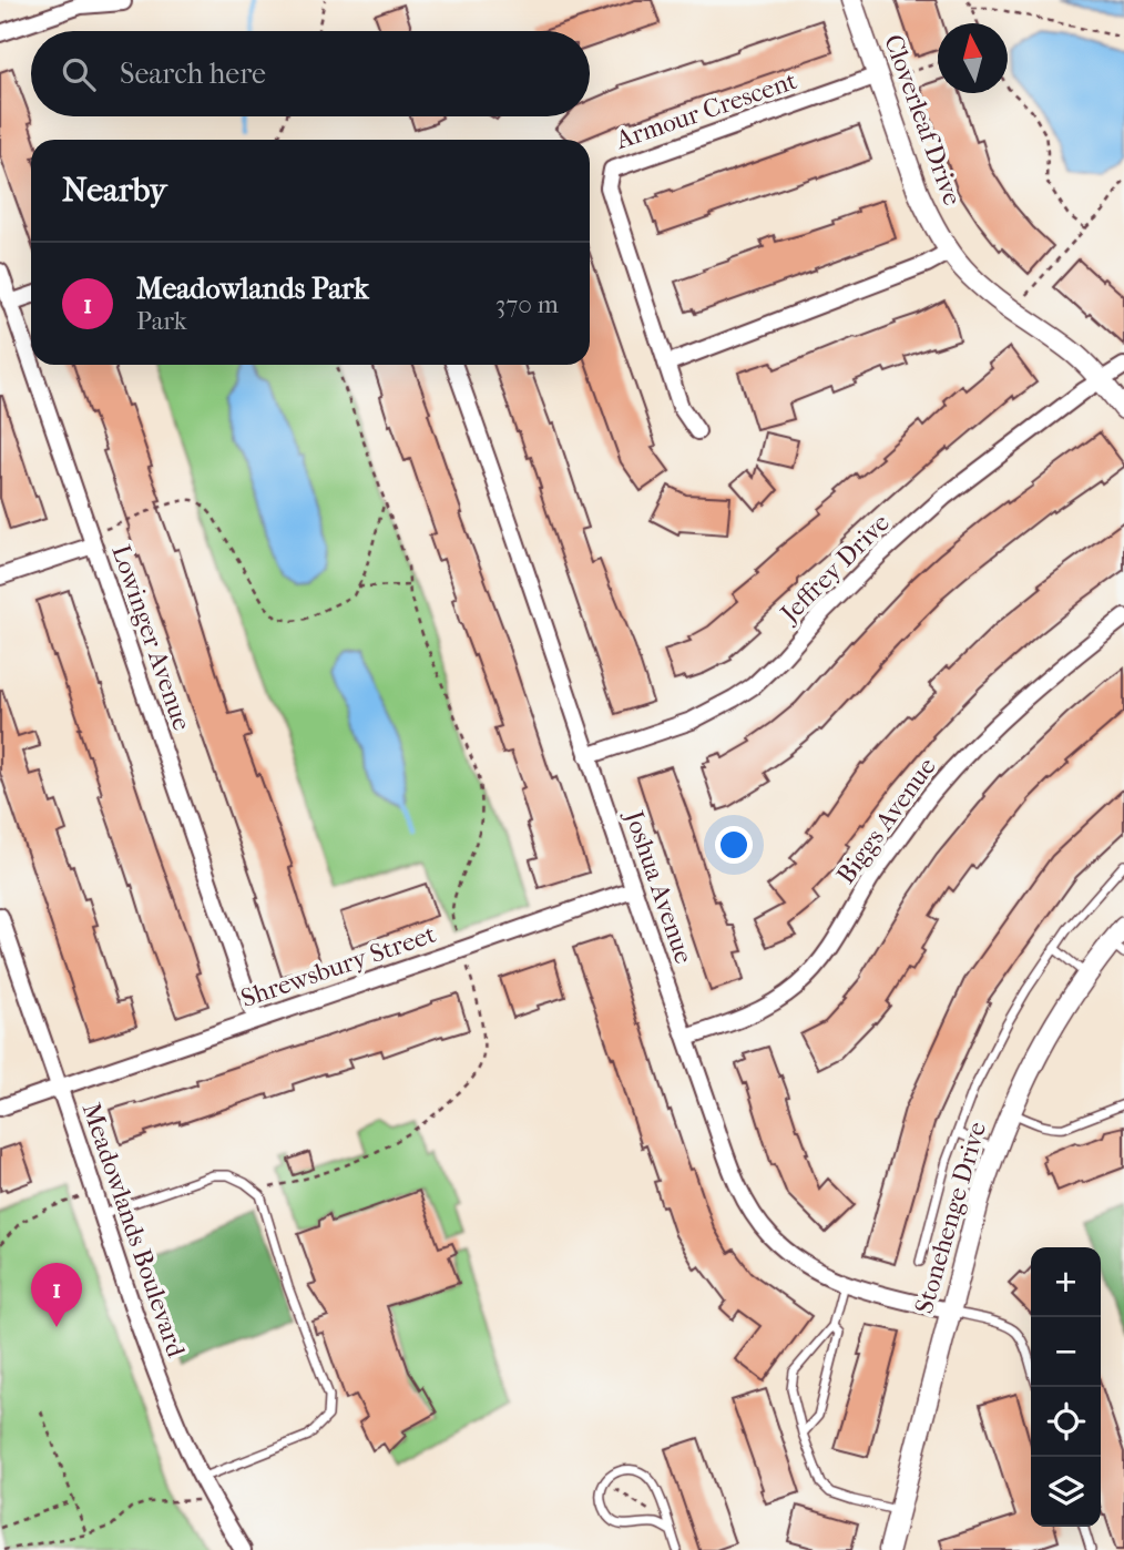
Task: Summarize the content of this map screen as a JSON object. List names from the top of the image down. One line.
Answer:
{"streets":{"street":["Armour Crescent","Cloverleaf Drive","Jeffrey Drive","Lowinger Avenue","Biggs Avenue","Joshua Avenue","Shrewsbury Street","Stonehenge Drive","Meadowlands Boulevard"]},"crossings":[["Armour Crescent","Cloverleaf Drive"],["Cloverleaf Drive","Jeffrey Drive"],["Jeffrey Drive","Joshua Avenue"],["Lowinger Avenue","Shrewsbury Street"],["Biggs Avenue","Joshua Avenue"],["Joshua Avenue","Shrewsbury Street"],["Joshua Avenue","Stonehenge Drive"],["Shrewsbury Street","Meadowlands Boulevard"]],"north":"top","page":{"search":"Search here","heading":"Nearby","list":[{"mark":"1","name":"Meadowlands Park","note":"Park","value":"370 m"}],"map_buttons":["+","−"],"pins":"1"}}
